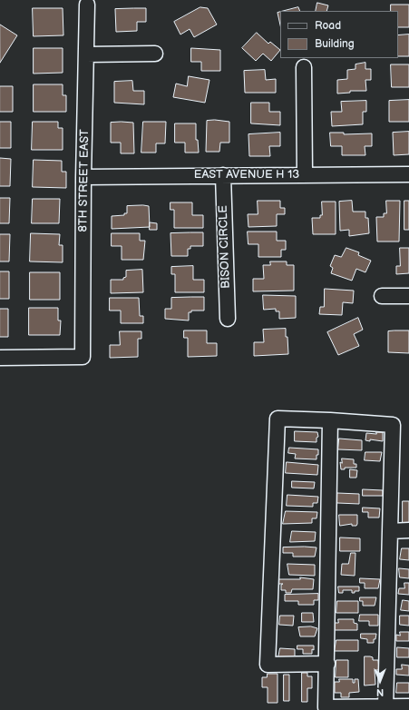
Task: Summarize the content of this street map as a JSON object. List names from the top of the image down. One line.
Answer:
{"streets":{"street":["EAST AVENUE H 13","8TH STREET EAST","BISON CIRCLE"]},"crossings":[["EAST AVENUE H 13","8TH STREET EAST"],["EAST AVENUE H 13","BISON CIRCLE"]],"legend":["Road","Building"],"north":"bottom"}
